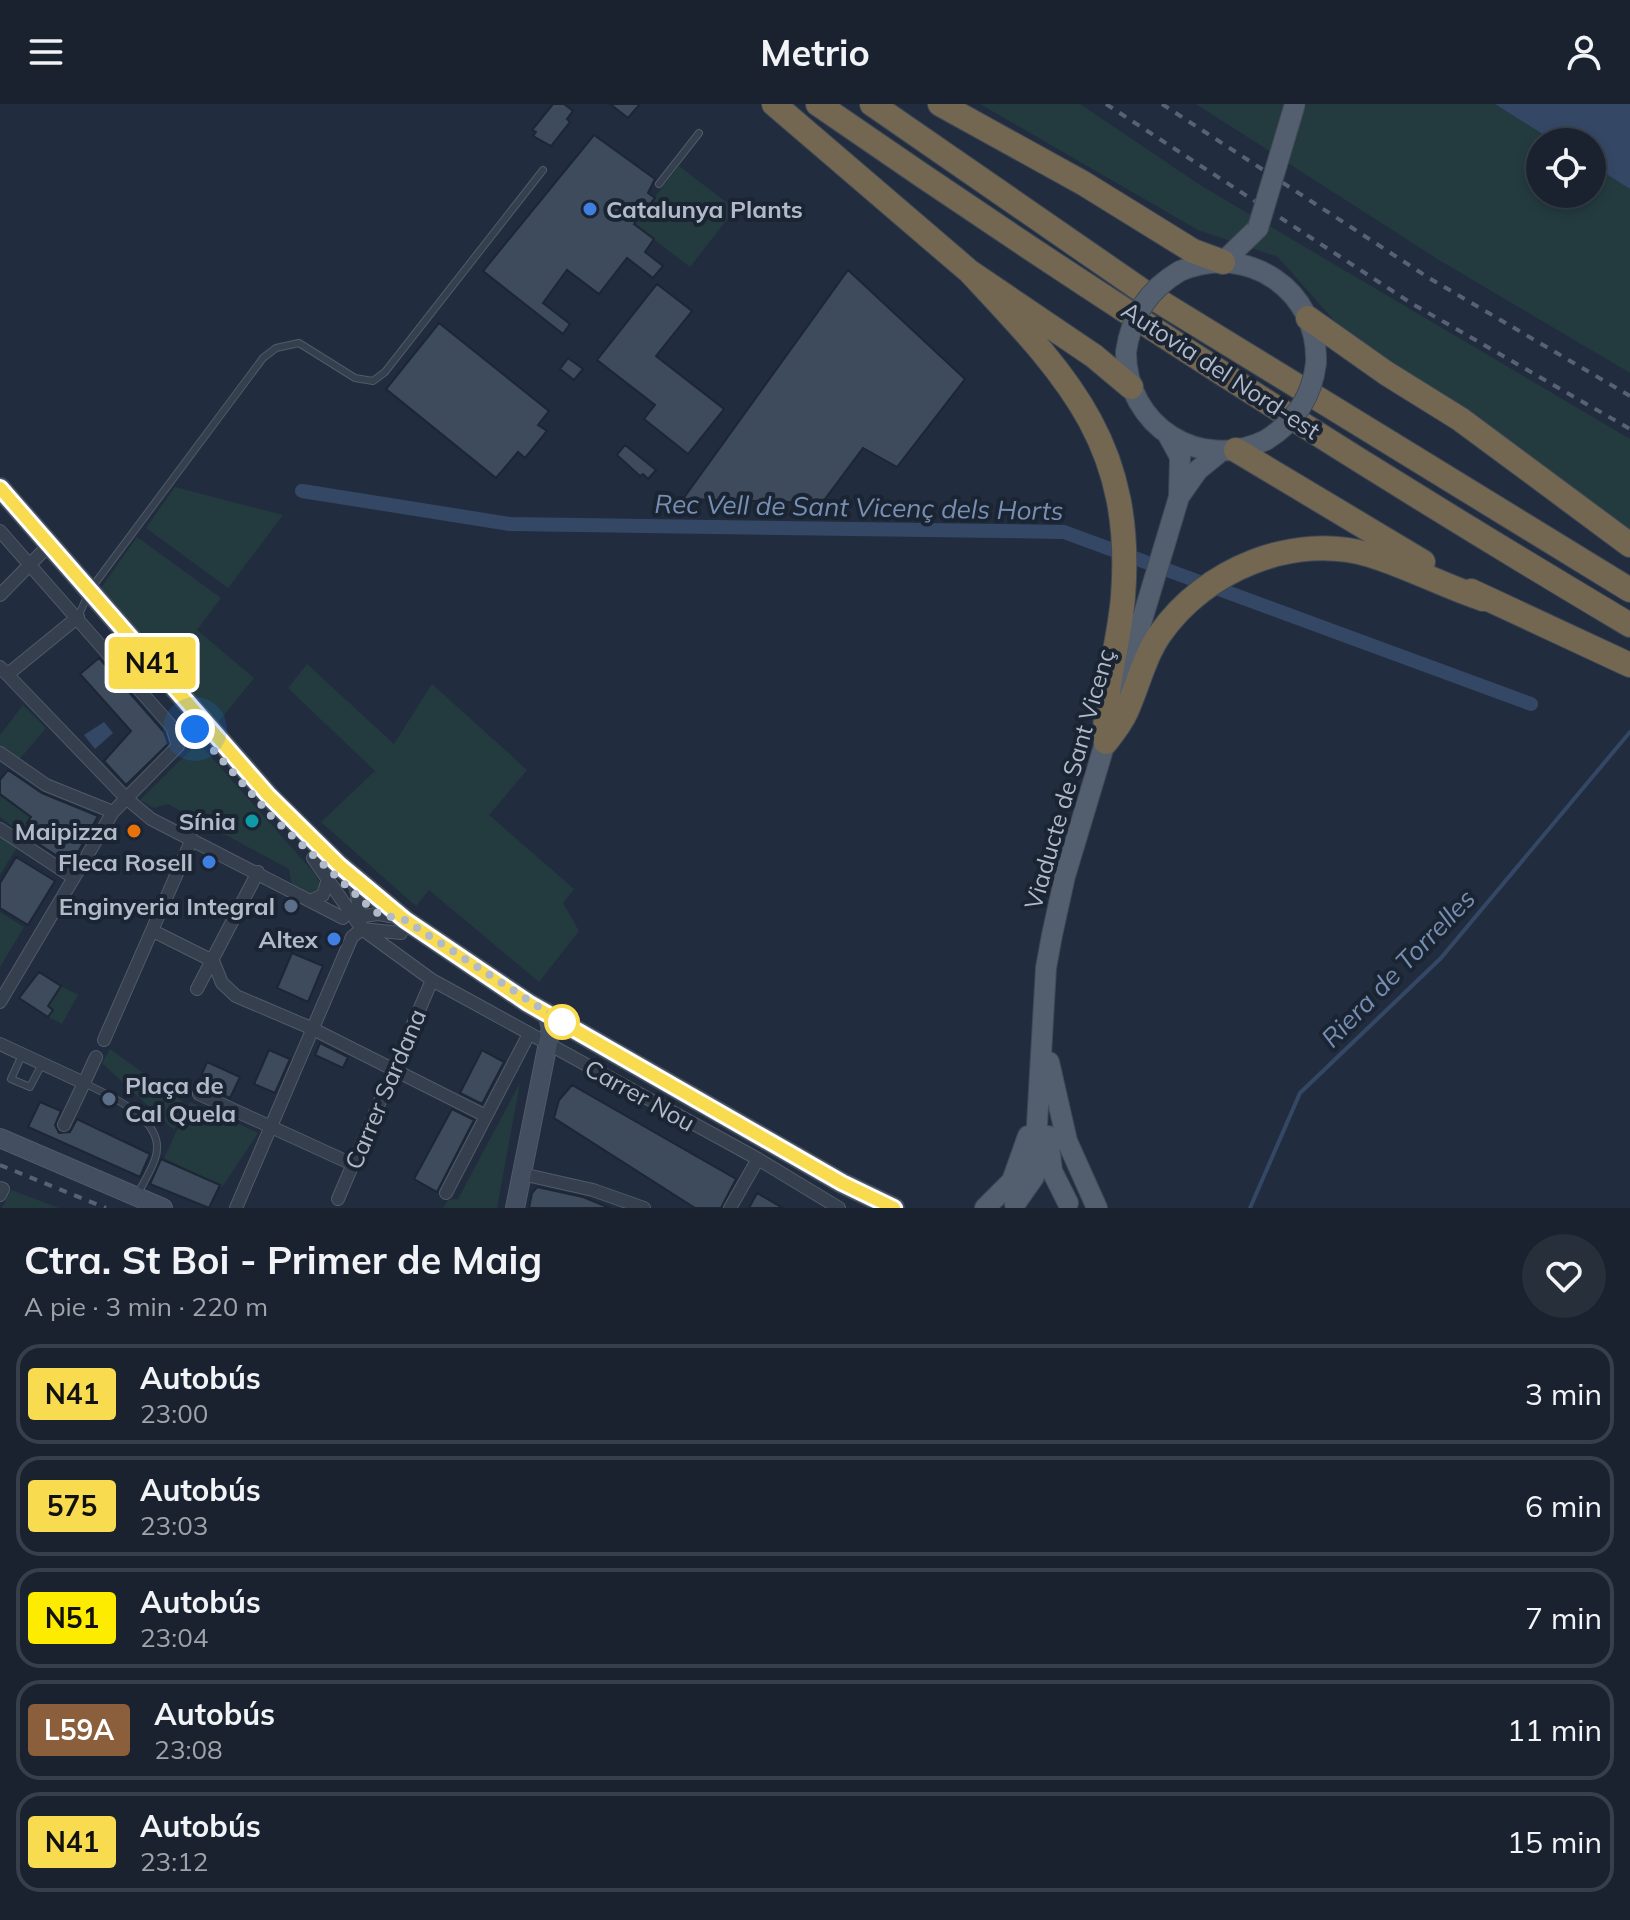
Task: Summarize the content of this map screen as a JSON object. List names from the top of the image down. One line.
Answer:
{"streets":{"highway":["Autovia del Nord-est"],"main road":["Viaducte de Sant Vicenç"],"street":["Carrer Sardana","Carrer Nou"]},"crossings":[["Carrer Sardana","Carrer Nou"]],"water":["Rec Vell de Sant Vicenç dels Horts","Riera de Torrelles"],"places":["Catalunya Plants","Sínia","Maipizza","Fleca Rosell","Enginyeria Integral","Altex","Plaça de Cal Quela"],"lines":["bus line N41"],"page":{"header":"Metrio","on_map":"N41","heading":["Ctra. St Boi - Primer de Maig","A pie · 3 min · 220 m"],"list":[{"mark":"N41","name":"Autobús","note":"23:00","value":"3 min"},{"mark":"575","name":"Autobús","note":"23:03","value":"6 min"},{"mark":"N51","name":"Autobús","note":"23:04","value":"7 min"},{"mark":"L59A","name":"Autobús","note":"23:08","value":"11 min"},{"mark":"N41","name":"Autobús","note":"23:12","value":"15 min"}]}}
